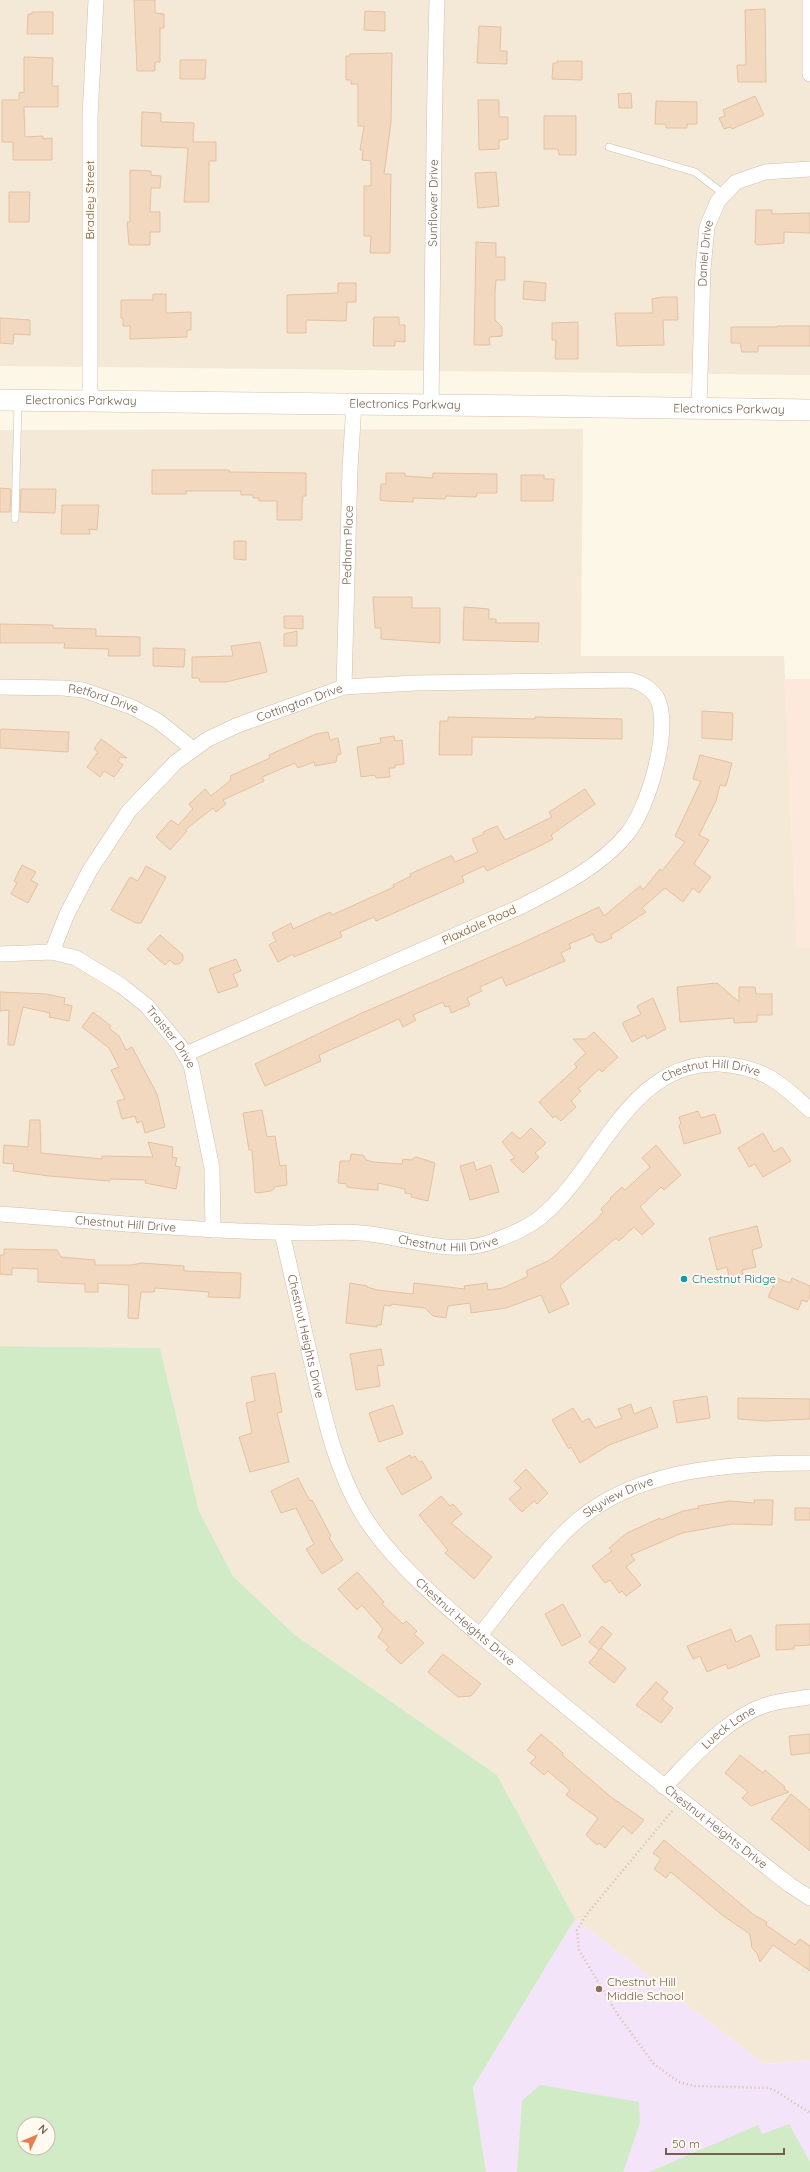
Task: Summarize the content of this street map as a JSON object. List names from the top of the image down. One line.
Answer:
{"streets":{"main road":["Electronics Parkway"],"street":["Bradley Street","Sunflower Drive","Daniel Drive","Pedham Place","Retford Drive","Cottington Drive","Plaxdale Road","Traister Drive","Chestnut Hill Drive","Chestnut Heights Drive","Skyview Drive","Lueck Lane"]},"crossings":[["Bradley Street","Electronics Parkway"],["Sunflower Drive","Electronics Parkway"],["Daniel Drive","Electronics Parkway"],["Electronics Parkway","Pedham Place"],["Pedham Place","Cottington Drive"],["Retford Drive","Cottington Drive"],["Cottington Drive","Plaxdale Road"],["Cottington Drive","Traister Drive"],["Plaxdale Road","Traister Drive"],["Traister Drive","Chestnut Hill Drive"],["Chestnut Hill Drive","Chestnut Heights Drive"],["Chestnut Heights Drive","Skyview Drive"],["Chestnut Heights Drive","Lueck Lane"]],"places":["Chestnut Ridge","Chestnut Hill Middle School"],"scale_bar":"50 m","north":"top right"}
